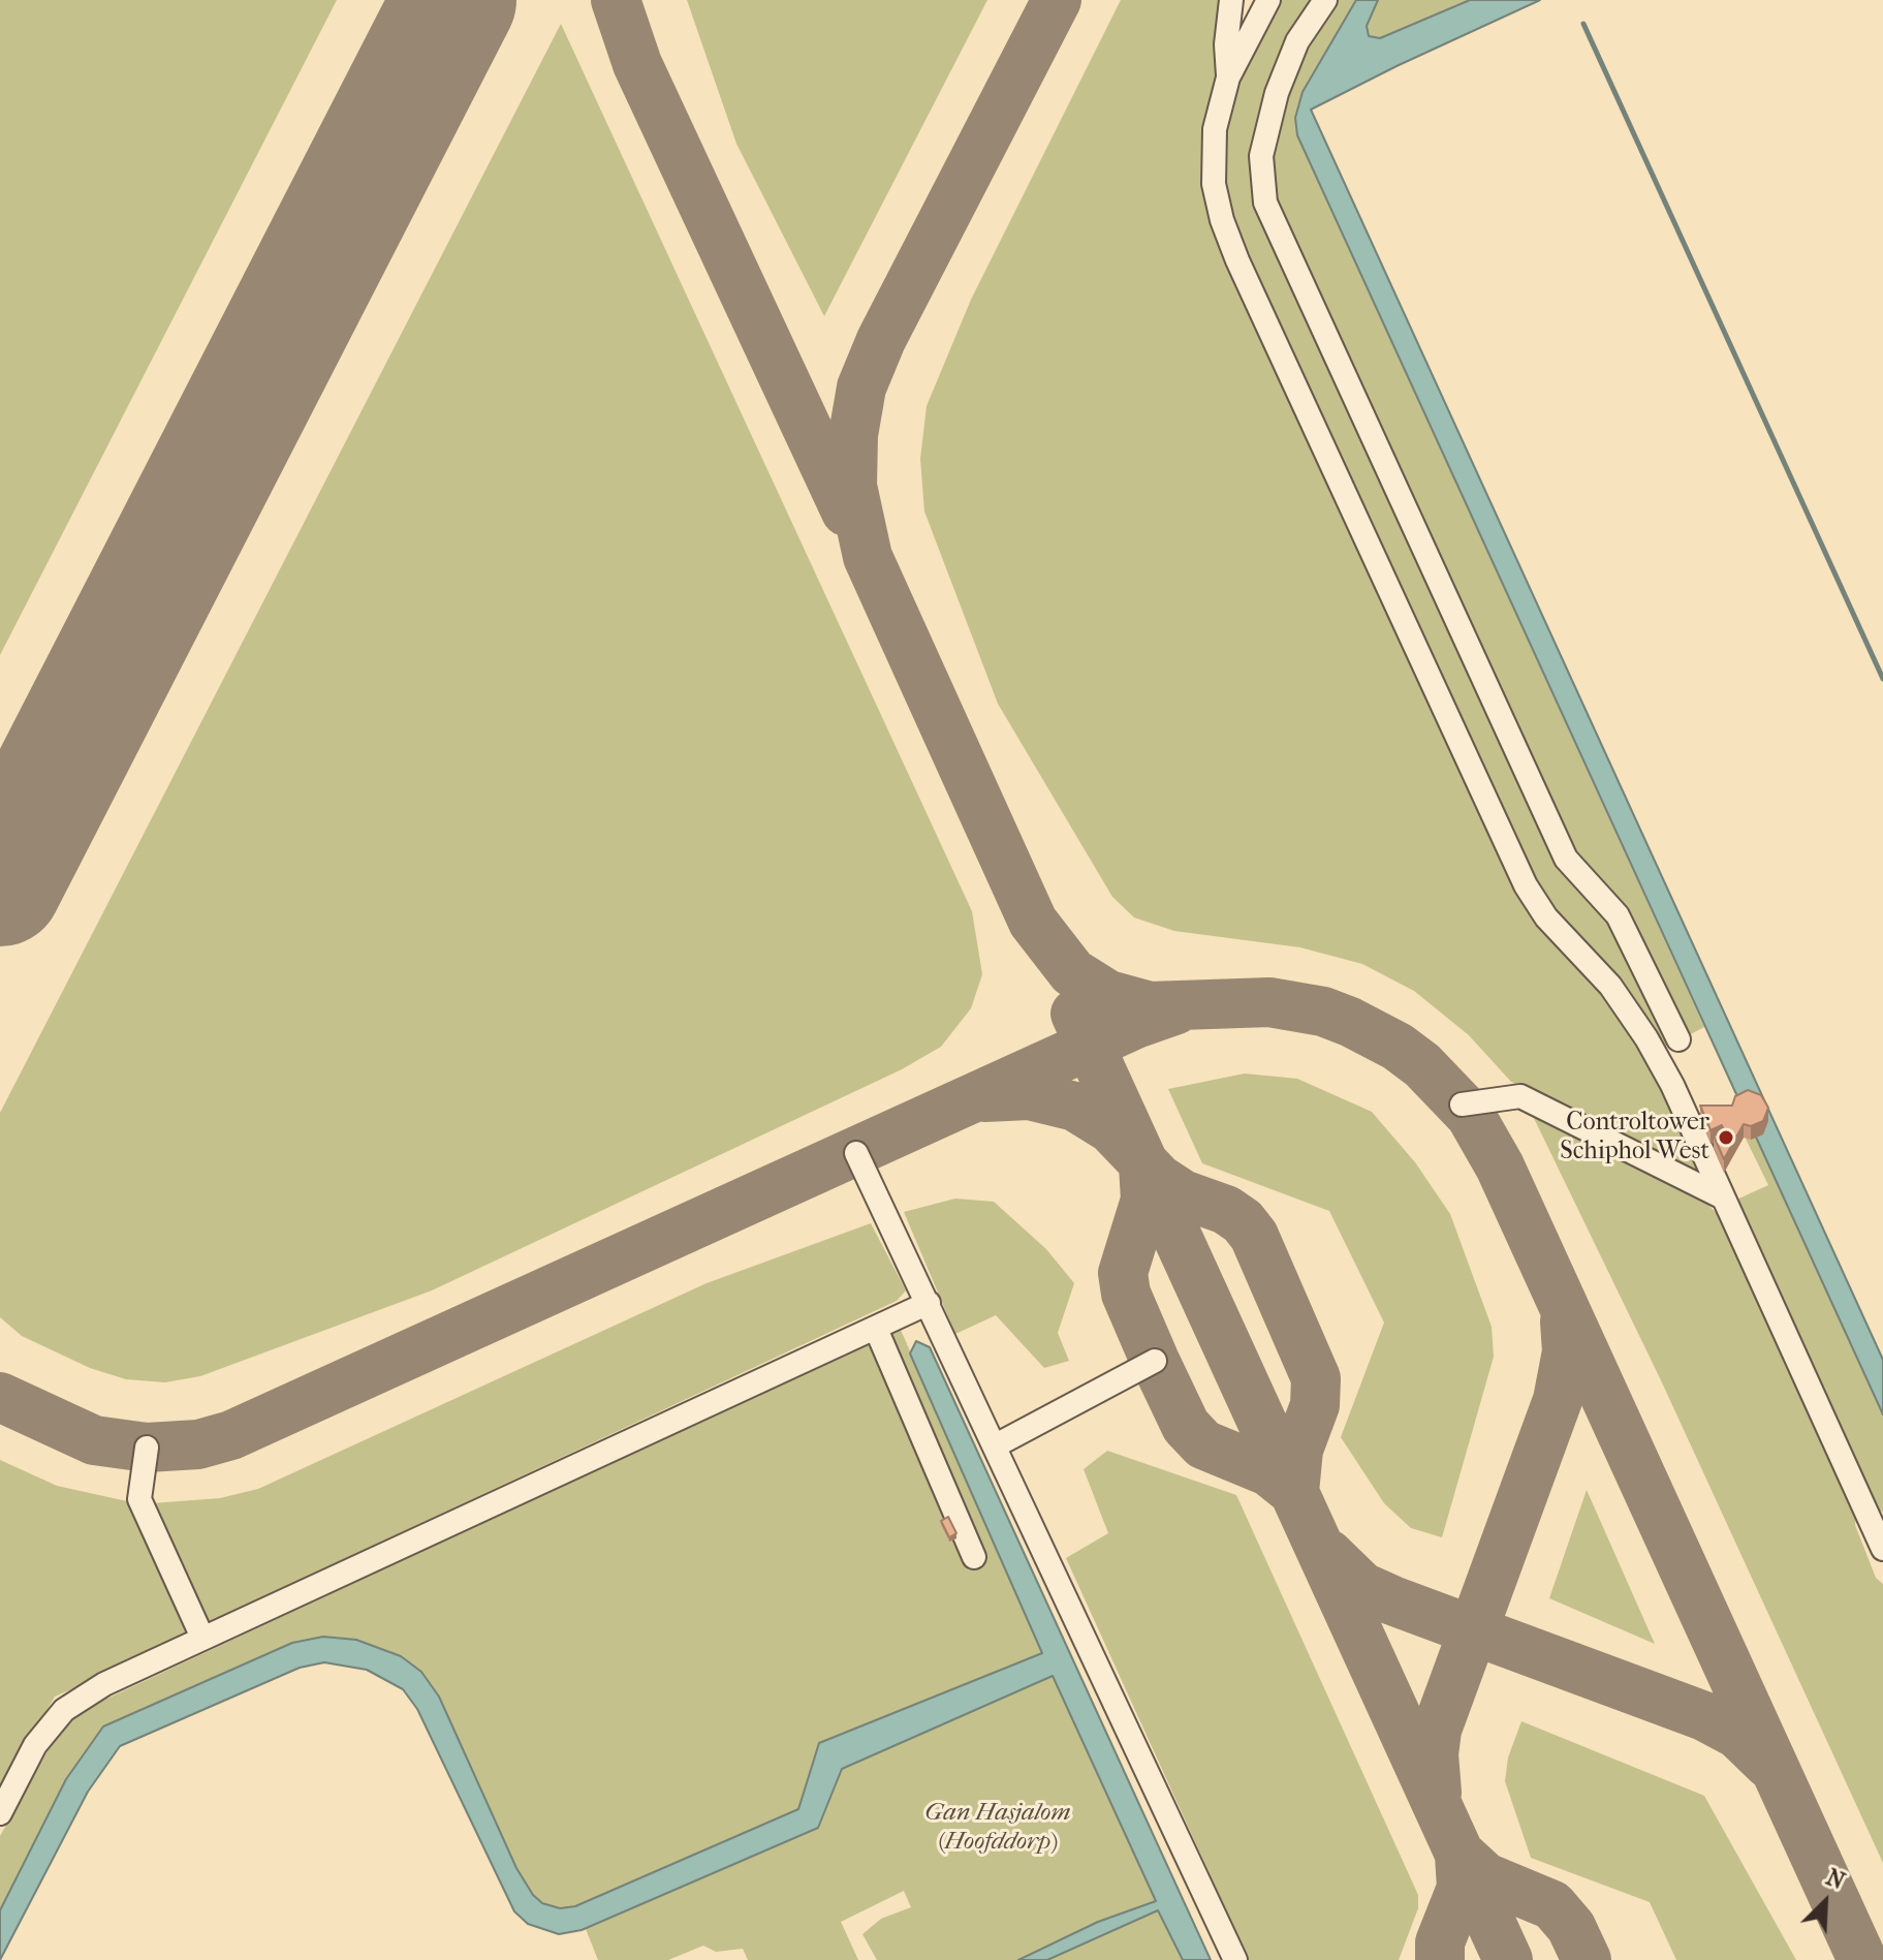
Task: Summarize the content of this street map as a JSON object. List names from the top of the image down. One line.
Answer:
{"parks":["Gan Hasjalom (Hoofddorp)"],"places":["Controltower Schiphol West"],"north":"top right"}
